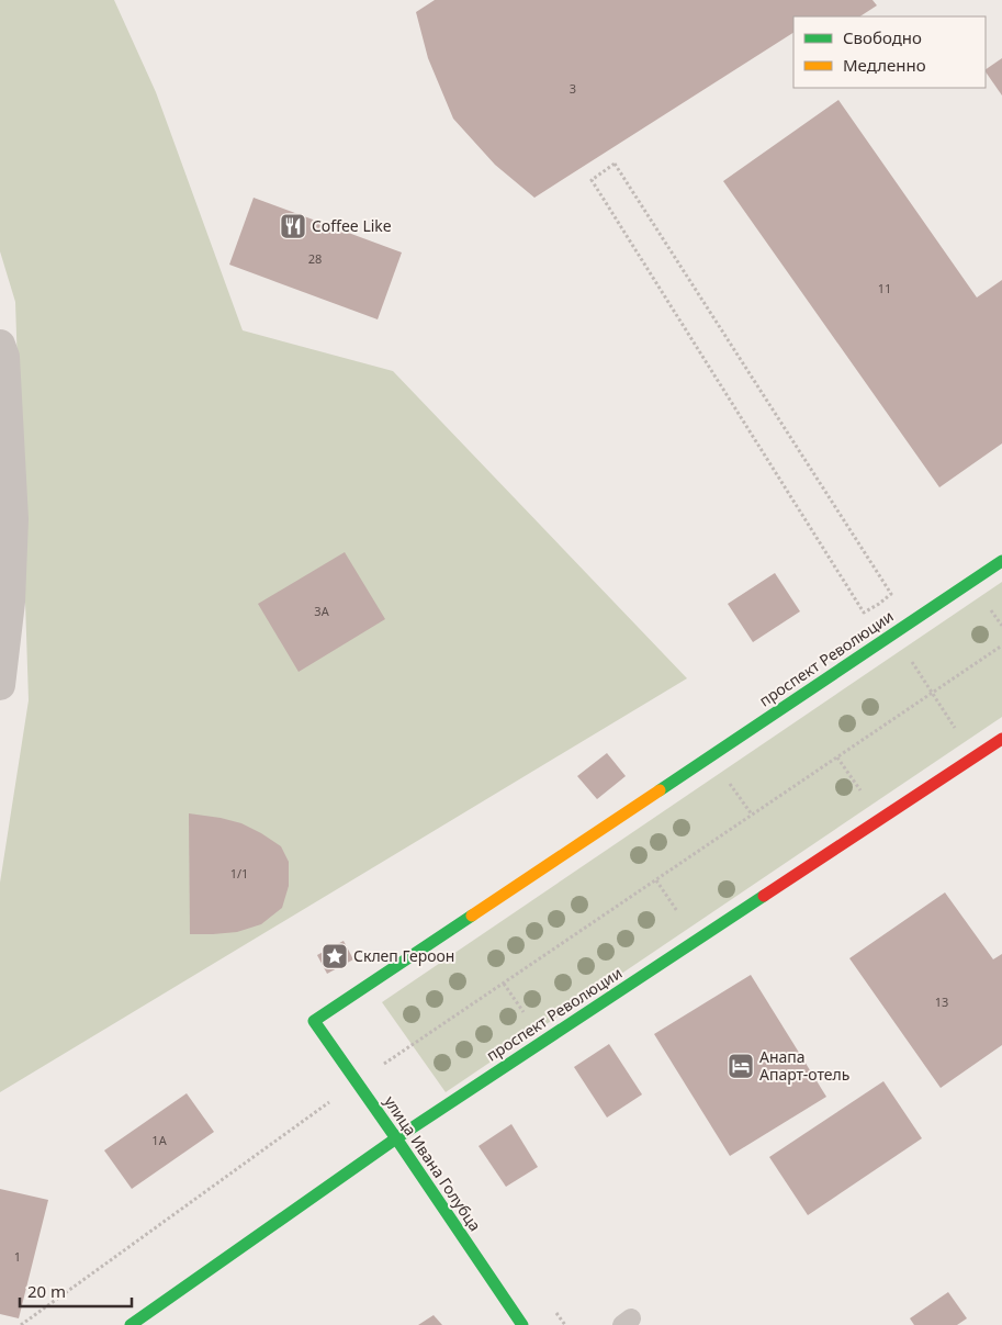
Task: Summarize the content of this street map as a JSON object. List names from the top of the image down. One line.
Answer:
{"streets":{"street":["проспект Революции","улица Ивана Голубца"]},"crossings":[["проспект Революции","улица Ивана Голубца"]],"places":{"restaurant":["Coffee Like"],"place":["Склеп Героон"],"hotel":["Анапа Апарт-отель"]},"house_numbers":["3","28","11","3А","1/1","13","1А","1"],"legend":["Свободно","Медленно"],"scale_bar":"20 m"}
